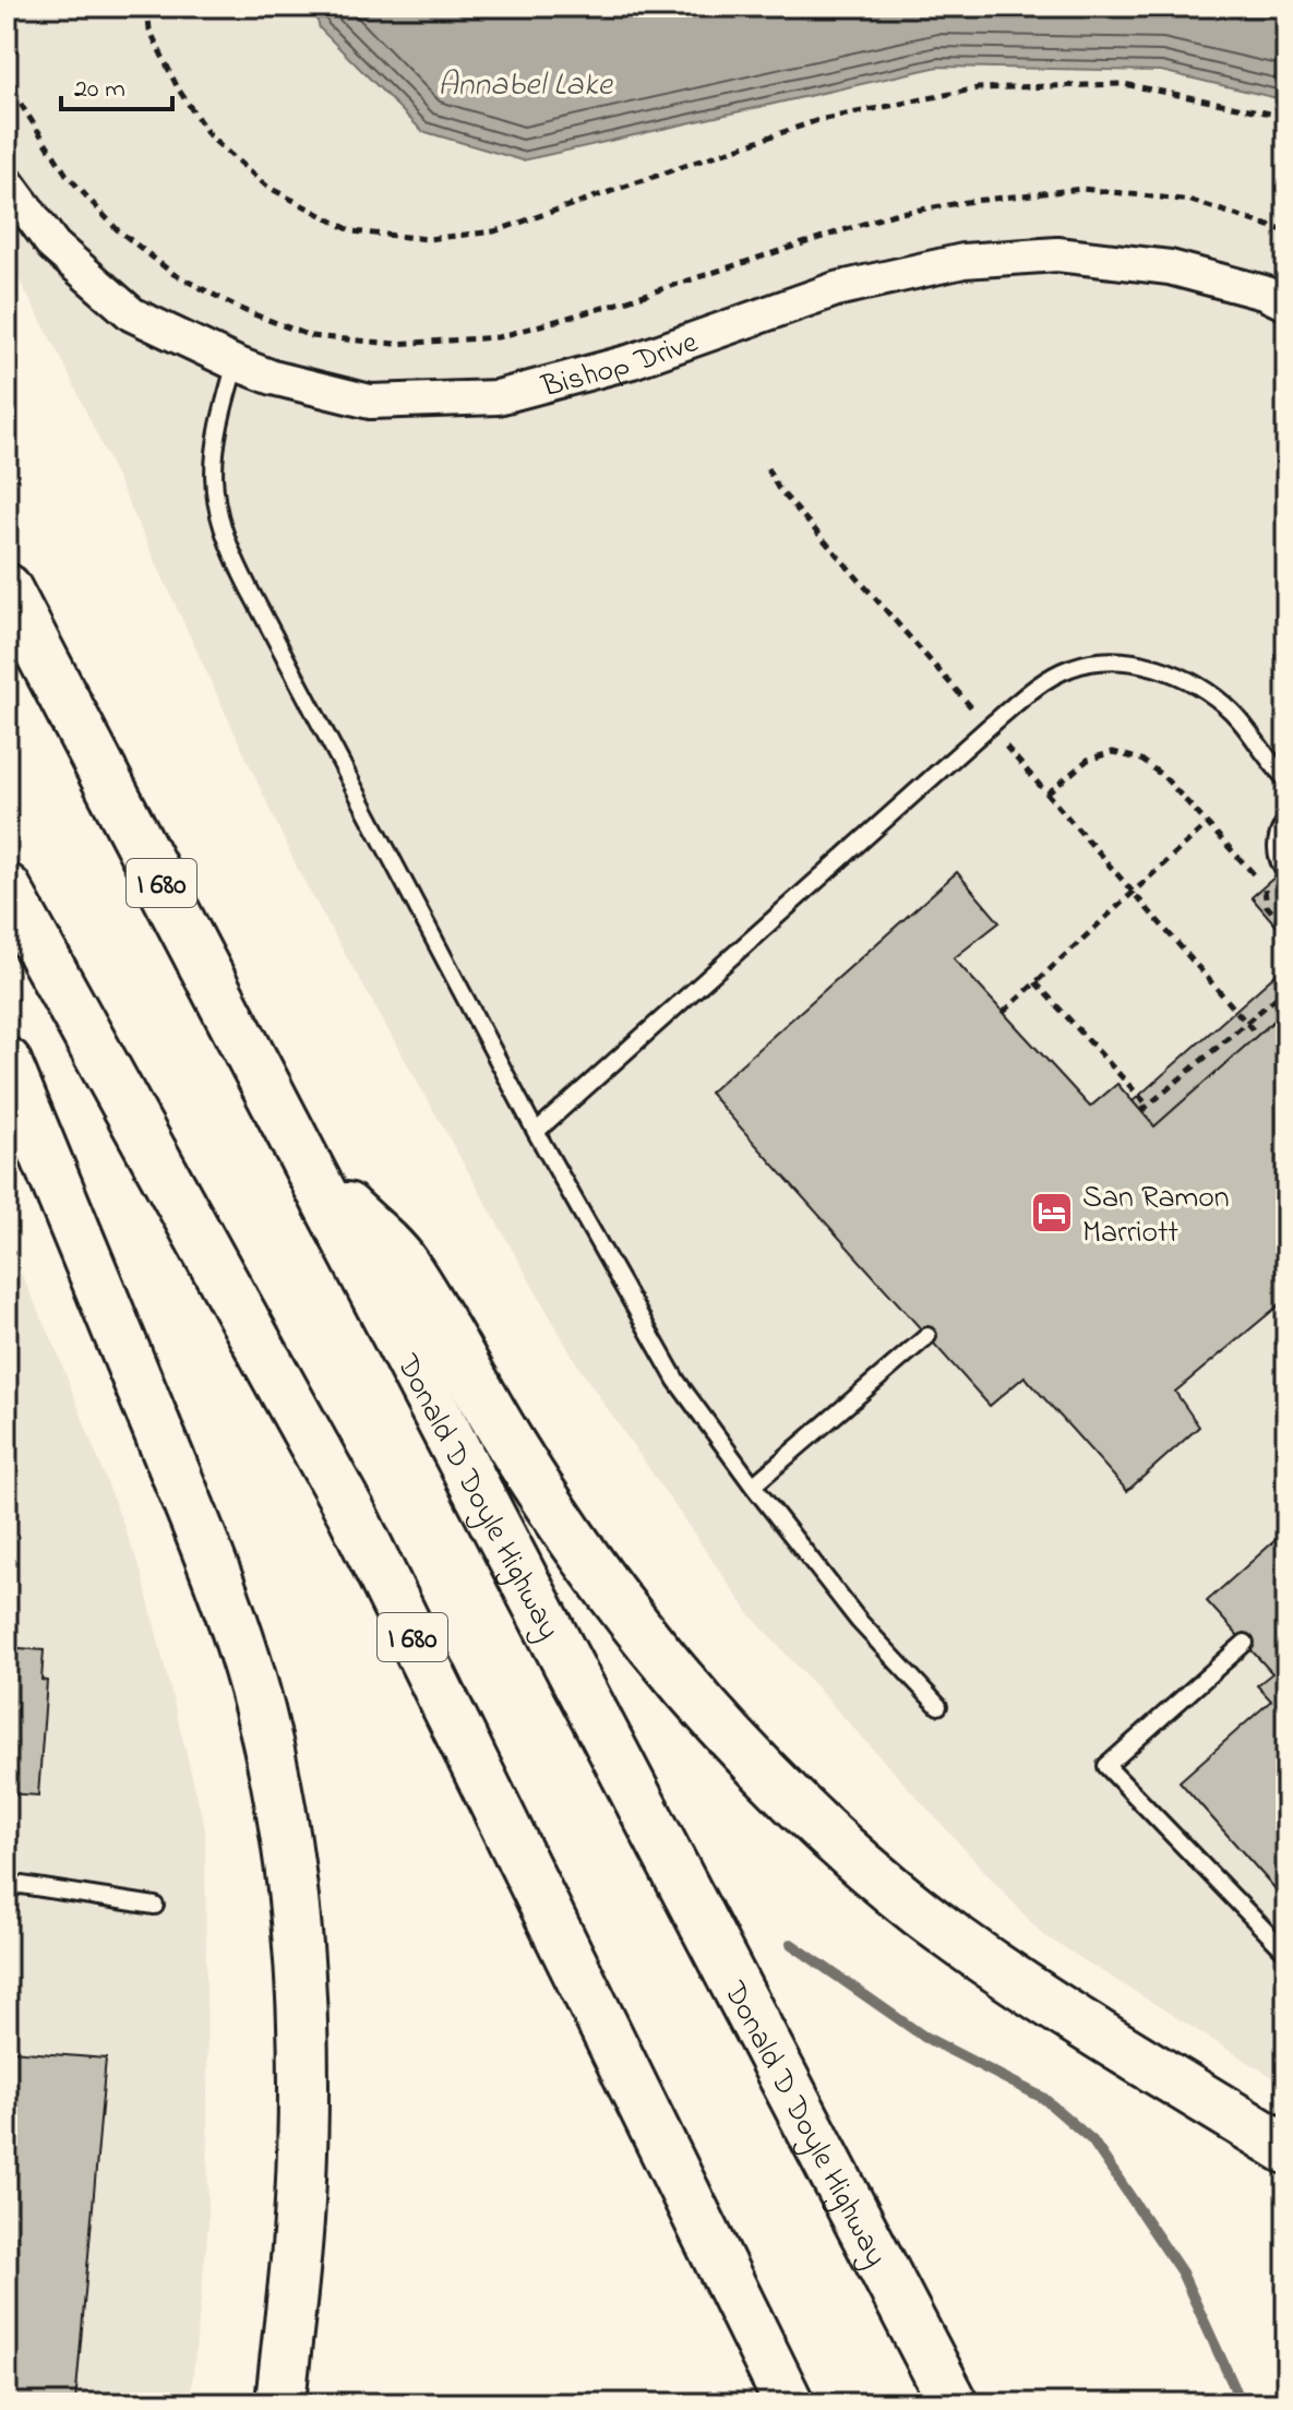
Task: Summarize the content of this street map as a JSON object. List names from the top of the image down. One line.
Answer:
{"streets":{"highway":["I 680","Donald D Doyle Highway"],"street":["Bishop Drive"]},"water":["Annabel Lake"],"places":{"hotel":["San Ramon Marriott"]},"scale_bar":"20 m"}
